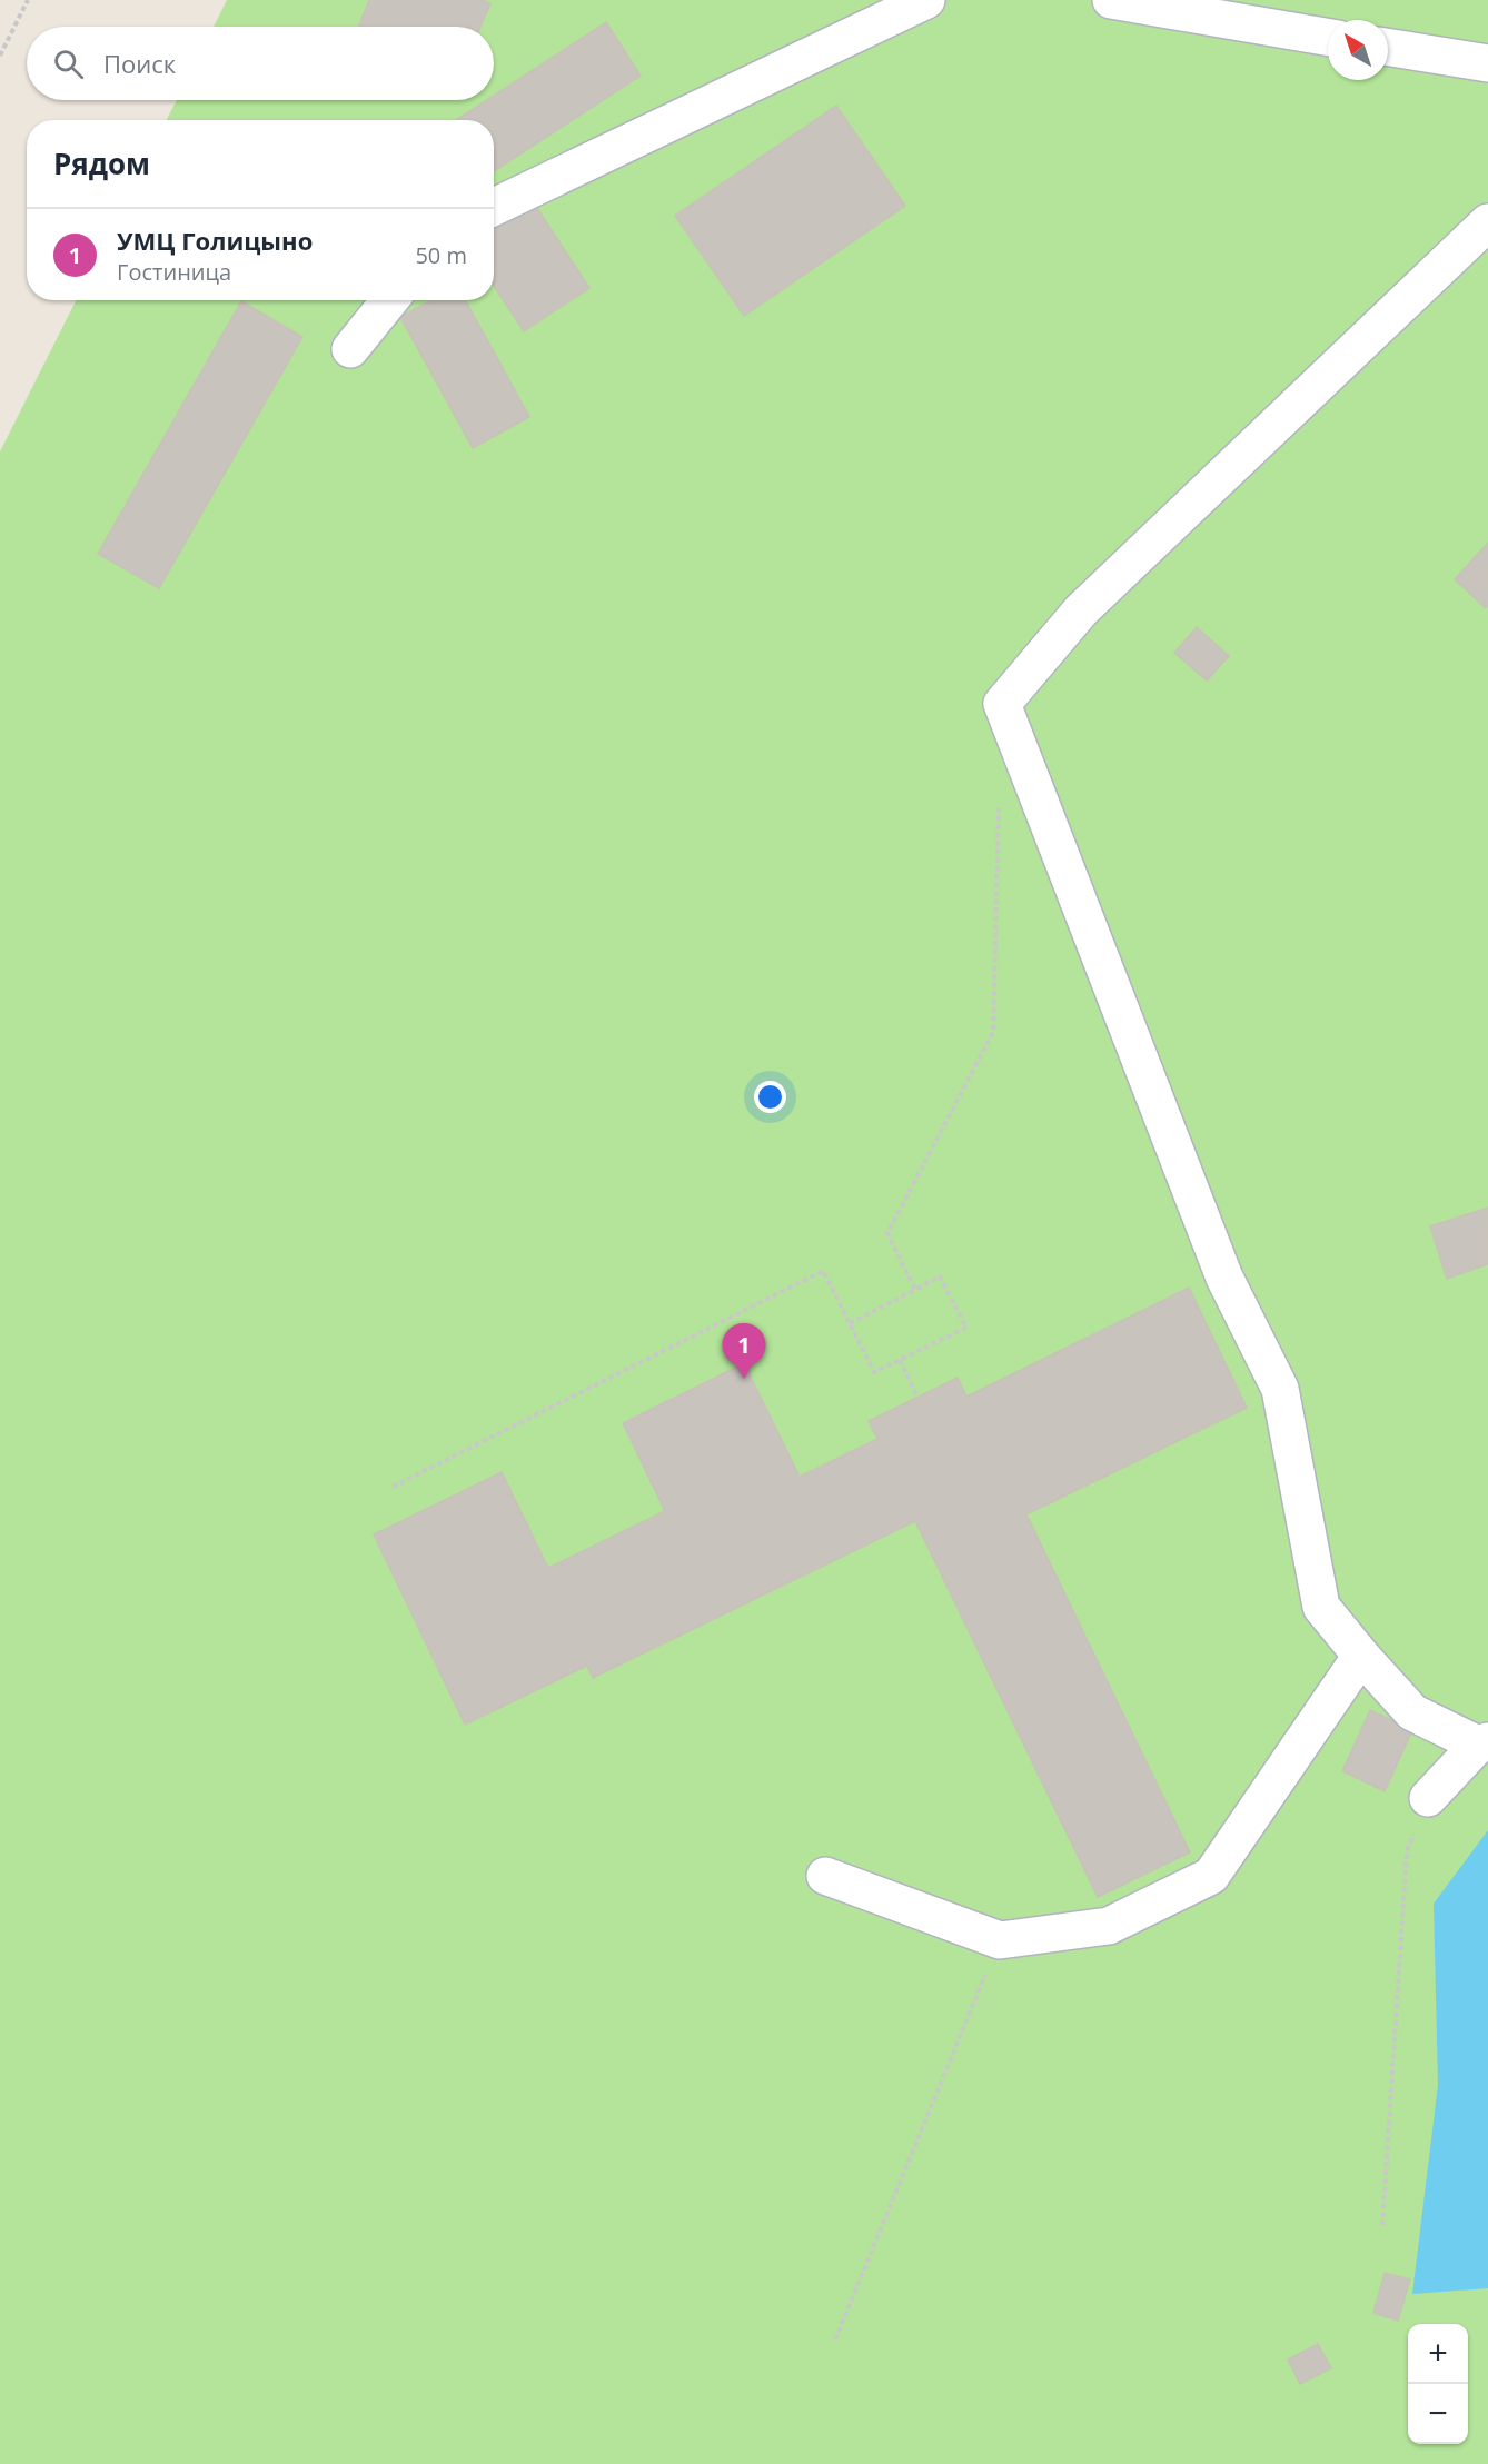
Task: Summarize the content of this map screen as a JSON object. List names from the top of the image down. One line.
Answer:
{"north":"top left","page":{"search":"Поиск","heading":"Рядом","list":[{"mark":"1","name":"УМЦ Голицыно","note":"Гостиница","value":"50 m"}],"pins":"1","map_buttons":["+","−"]}}
